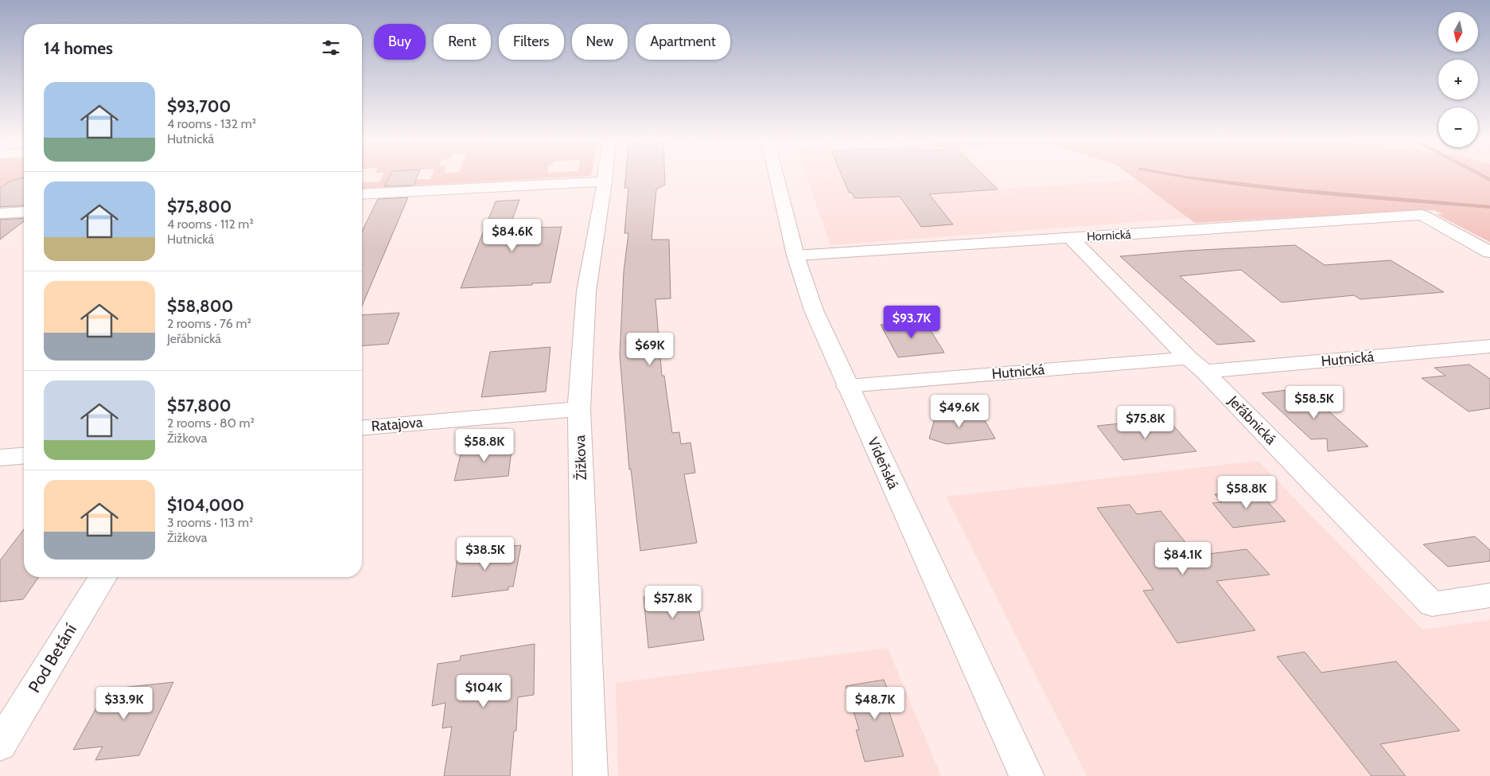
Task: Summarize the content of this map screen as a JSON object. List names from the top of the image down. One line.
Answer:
{"streets":{"street":["Hornická","Hutnická","Jeřábnická","Ratajova","Žižkova","Vídeňská","Pod Betání"]},"crossings":[["Hornická","Jeřábnická"],["Hornická","Vídeňská"],["Hutnická","Jeřábnická"],["Hutnická","Vídeňská"],["Ratajova","Žižkova"]],"north":"bottom","page":{"map_buttons":["+","−"],"chip":["Buy","Rent","Filters","New","Apartment"],"heading":"14 homes","list":[{"name":"$93,700","note":"4 rooms · 132 m² · Hutnická"},{"name":"$75,800","note":"4 rooms · 112 m² · Hutnická"},{"name":"$58,800","note":"2 rooms · 76 m² · Jeřábnická"},{"name":"$57,800","note":"2 rooms · 80 m² · Žižkova"},{"name":"$104,000","note":"3 rooms · 113 m² · Žižkova"}],"price":["$84.6K","$93.7K","$69K","$58.5K","$49.6K","$75.8K","$58.8K","$58.8K","$38.5K","$84.1K","$57.8K","$104K","$33.9K","$48.7K"]}}
